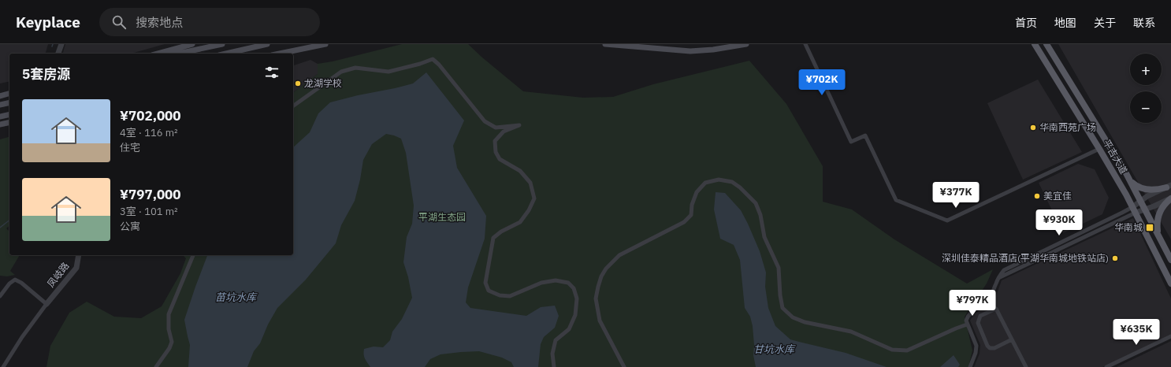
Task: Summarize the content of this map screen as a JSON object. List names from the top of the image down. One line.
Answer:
{"streets":{"main road":["平吉大道"],"street":["凤岐路"]},"water":["苗坑水库","甘坑水库"],"parks":["平湖生态园"],"places":{"other":["龙湖学校","华南西苑广场","美宜佳","深圳佳泰精品酒店(平湖华南城地铁站店)"],"transit":["华南城"]},"page":{"header":"Keyplace","search":"搜索地点","nav":["首页","地图","关于","联系"],"map_buttons":["+","−"],"heading":"5套房源","price":["¥702K","¥377K","¥930K","¥797K","¥635K"],"list":[{"name":"¥702,000","note":"4室 · 116 m² · 住宅"},{"name":"¥797,000","note":"3室 · 101 m² · 公寓"}]}}
